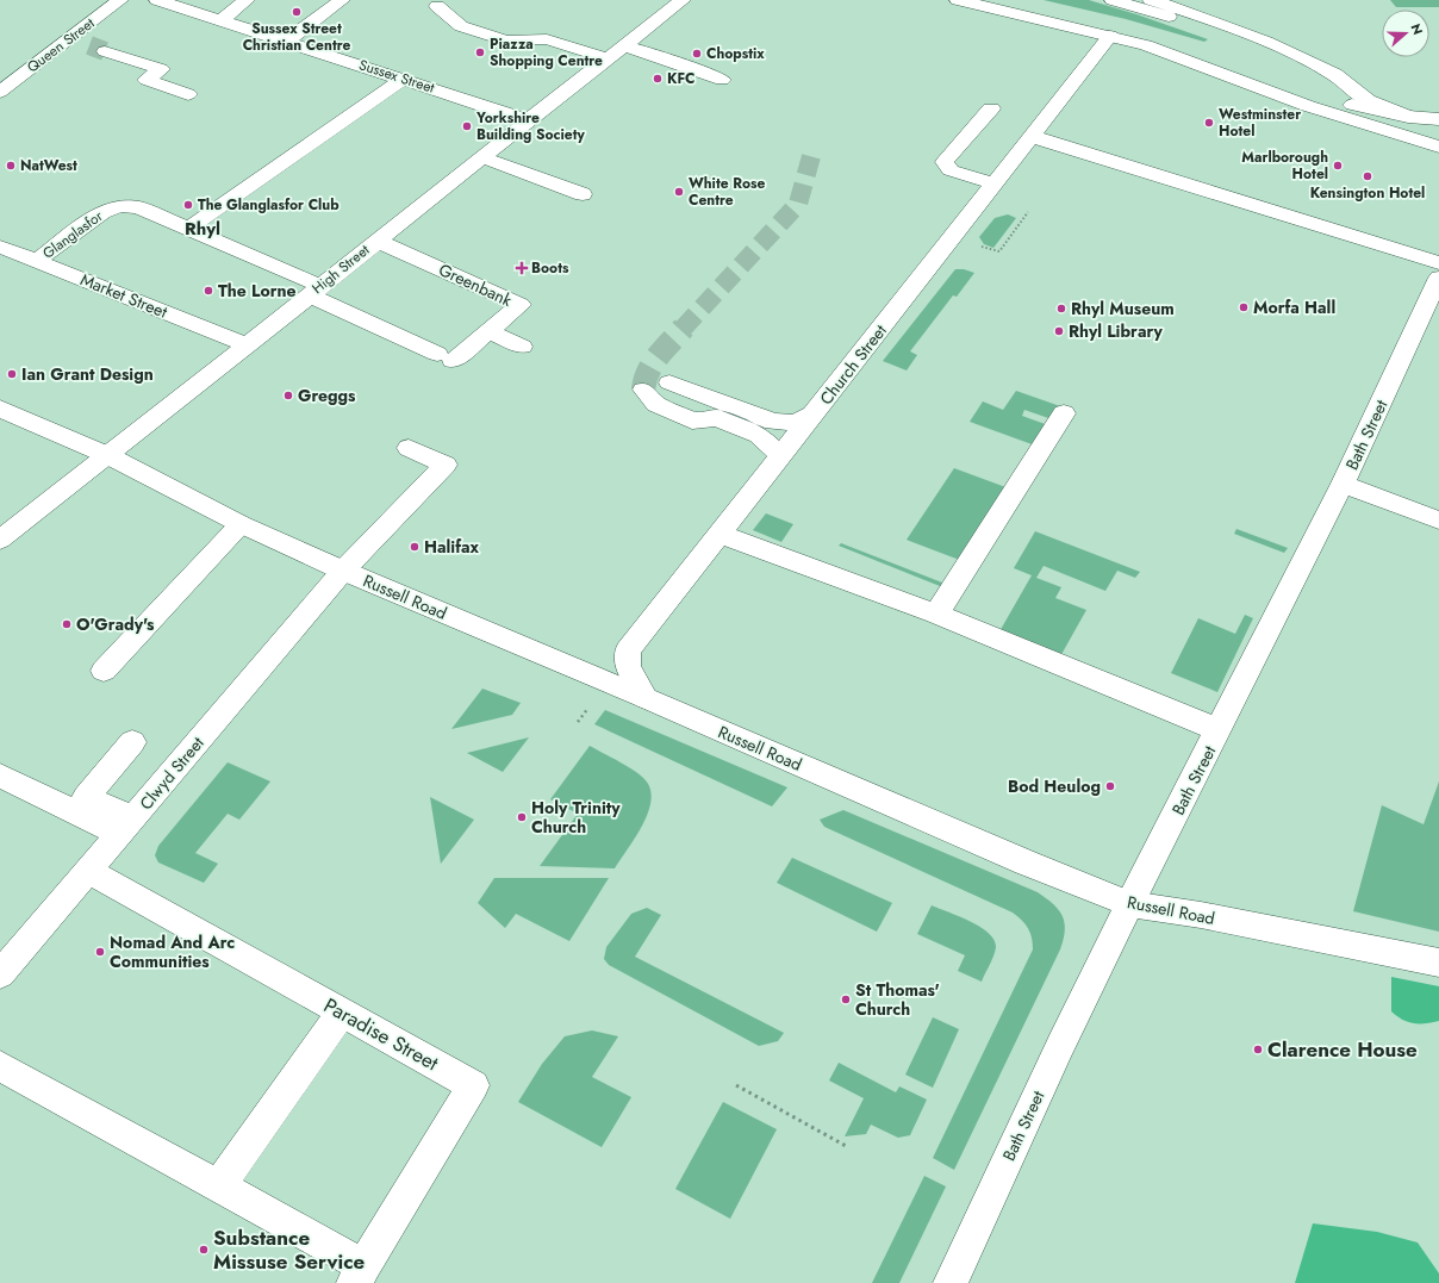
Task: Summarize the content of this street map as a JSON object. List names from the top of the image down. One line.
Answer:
{"streets":{"street":["Queen Street","Sussex Street","Glanglasfor","High Street","Greenbank","Market Street","Church Street","Bath Street","Russell Road","Clwyd Street","Paradise Street"]},"crossings":[["Sussex Street","High Street"],["Glanglasfor","High Street"],["Glanglasfor","Greenbank"],["Glanglasfor","Market Street"],["High Street","Greenbank"],["High Street","Market Street"],["High Street","Russell Road"],["Church Street","Russell Road"],["Bath Street","Russell Road"],["Russell Road","Clwyd Street"],["Clwyd Street","Paradise Street"]],"districts":["Rhyl"],"places":{"other":["Sussex Street Christian Centre","Piazza Shopping Centre","Chopstix","KFC","Westminster Hotel","Yorkshire Building Society","NatWest","Marlborough Hotel","Kensington Hotel","White Rose Centre","The Glanglasfor Club","The Lorne","Morfa Hall","Rhyl Museum","Rhyl Library","Ian Grant Design","Greggs","Halifax","O'Grady's","Bod Heulog","Holy Trinity Church","Nomad And Arc Communities","St Thomas' Church","Clarence House","Substance Missuse Service"],"health":["Boots"]},"north":"right"}
